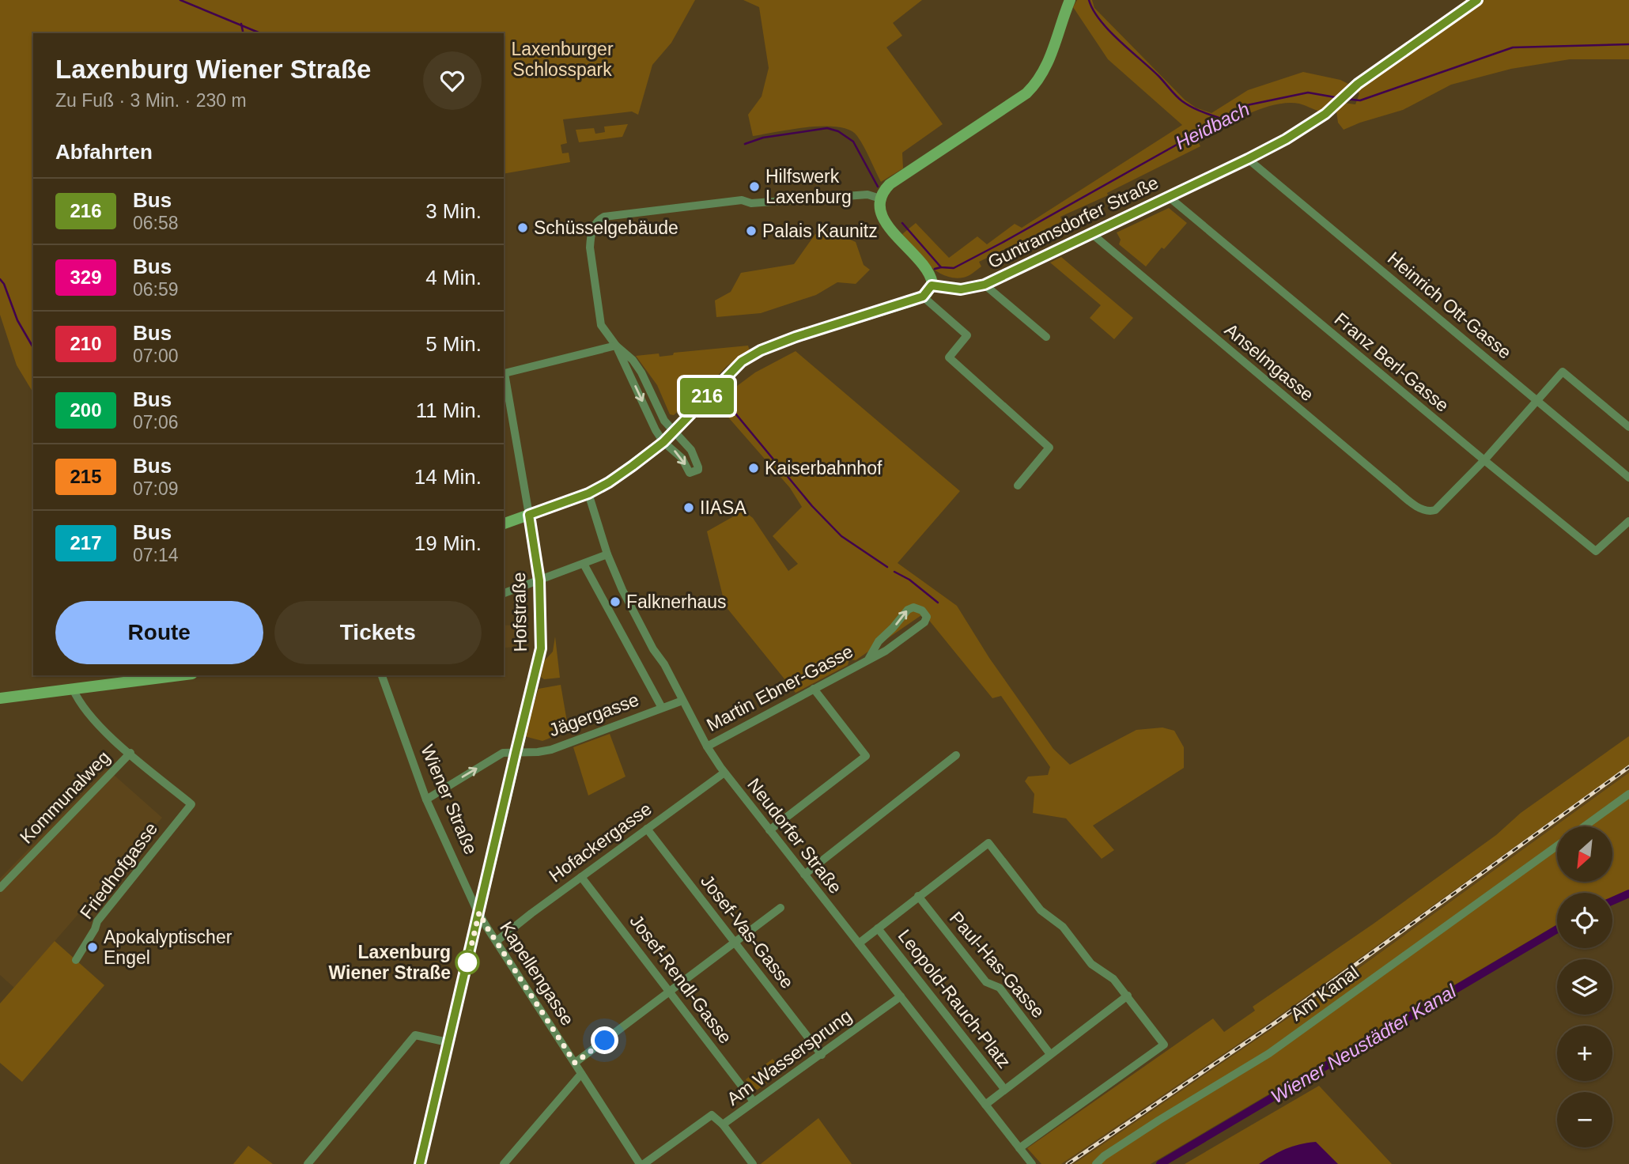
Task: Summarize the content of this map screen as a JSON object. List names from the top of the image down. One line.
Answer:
{"streets":{"main road":["Hofstraße"],"street":["Guntramsdorfer Straße","Heinrich Ott-Gasse","Anselmgasse","Franz Berl-Gasse","Martin Ebner-Gasse","Jägergasse","Kommunalweg","Wiener Straße","Neudorfer Straße","Hofackergasse","Friedhofgasse","Josef-Vas-Gasse","Paul-Has-Gasse","Kapellengasse","Josef-Rendl-Gasse","Am Kanal","Leopold-Rauch-Platz","Am Wassersprung"]},"crossings":[["Guntramsdorfer Straße","Heinrich Ott-Gasse"],["Guntramsdorfer Straße","Anselmgasse"],["Guntramsdorfer Straße","Franz Berl-Gasse"],["Anselmgasse","Franz Berl-Gasse"],["Hofstraße","Jägergasse"],["Hofstraße","Wiener Straße"],["Hofstraße","Kapellengasse"],["Martin Ebner-Gasse","Neudorfer Straße"],["Jägergasse","Wiener Straße"],["Jägergasse","Neudorfer Straße"],["Kommunalweg","Friedhofgasse"],["Wiener Straße","Kapellengasse"],["Neudorfer Straße","Hofackergasse"],["Neudorfer Straße","Am Wassersprung"],["Hofackergasse","Josef-Vas-Gasse"],["Hofackergasse","Kapellengasse"],["Hofackergasse","Josef-Rendl-Gasse"],["Josef-Vas-Gasse","Am Wassersprung"],["Kapellengasse","Am Wassersprung"],["Josef-Rendl-Gasse","Am Wassersprung"]],"one_way":["Jägergasse"],"water":["Heidbach","Wiener Neustädter Kanal"],"parks":["Laxenburger Schlosspark"],"places":["Hilfswerk Laxenburg","Schüsselgebäude","Palais Kaunitz","Kaiserbahnhof","IIASA","Falknerhaus","Apokalyptischer Engel","Laxenburg Wiener Straße"],"lines":["bus line 216"],"north":"bottom left","page":{"on_map":"216","heading":[["Laxenburg Wiener Straße","Zu Fuß · 3 Min. · 230 m"],"Abfahrten"],"list":[{"mark":"216","name":"Bus","note":"06:58","value":"3 Min."},{"mark":"329","name":"Bus","note":"06:59","value":"4 Min."},{"mark":"210","name":"Bus","note":"07:00","value":"5 Min."},{"mark":"200","name":"Bus","note":"07:06","value":"11 Min."},{"mark":"215","name":"Bus","note":"07:09","value":"14 Min."},{"mark":"217","name":"Bus","note":"07:14","value":"19 Min."}],"buttons":["Route","Tickets"],"map_buttons":["+","−"]}}
